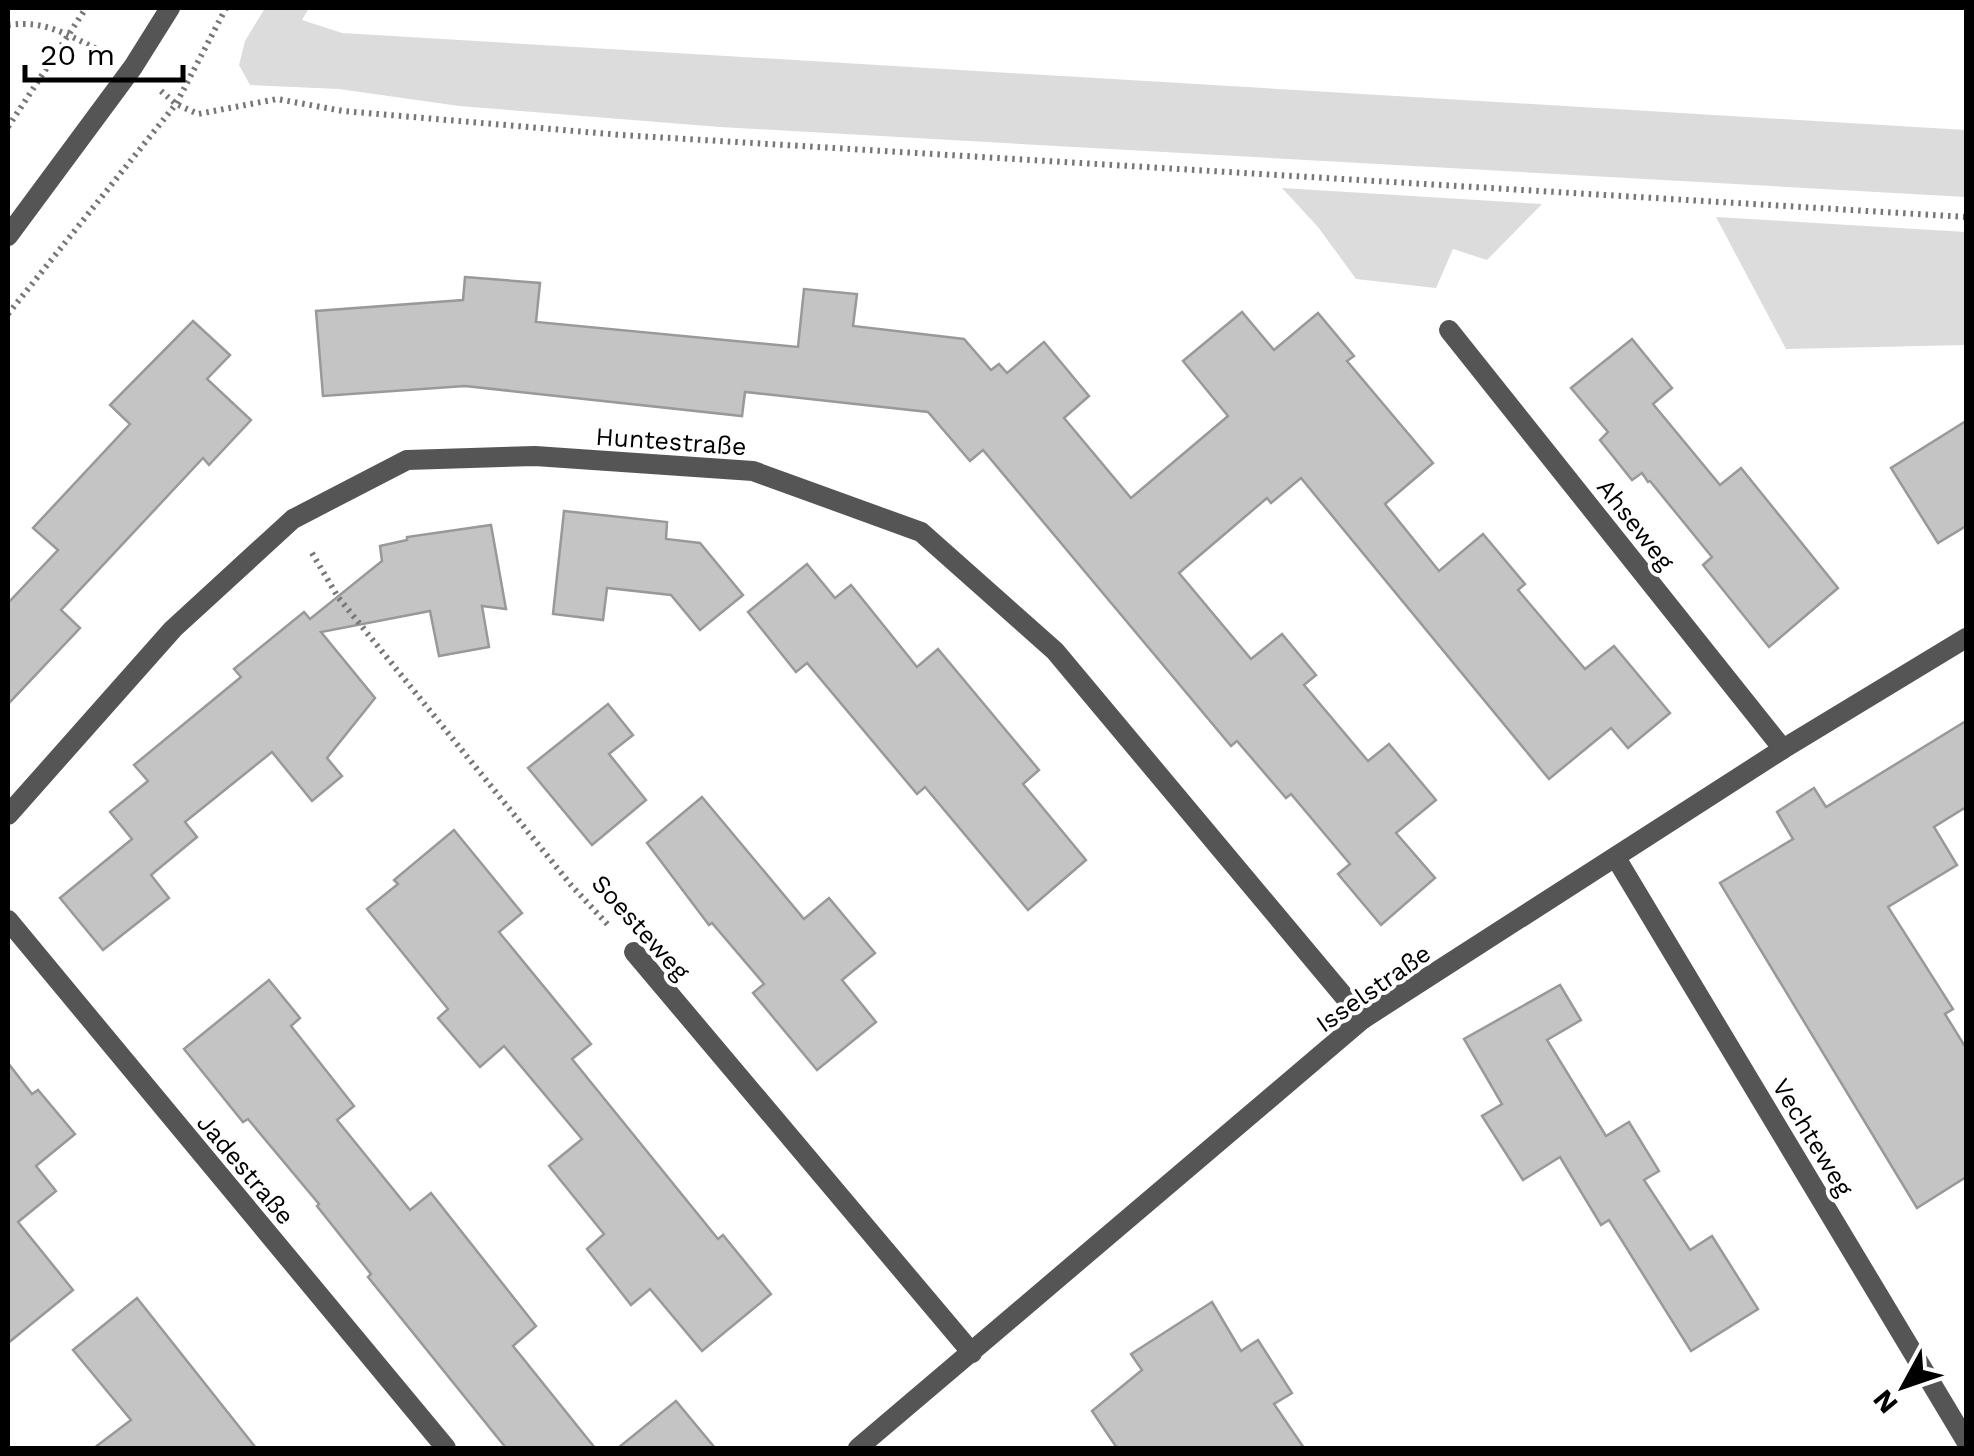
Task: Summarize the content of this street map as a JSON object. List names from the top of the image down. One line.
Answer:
{"streets":{"street":["Huntestraße","Ahseweg","Soesteweg","Isselstraße","Vechteweg","Jadestraße"]},"crossings":[["Huntestraße","Soesteweg"],["Huntestraße","Isselstraße"],["Ahseweg","Isselstraße"],["Soesteweg","Isselstraße"],["Isselstraße","Vechteweg"]],"scale_bar":"20 m","north":"bottom left"}
